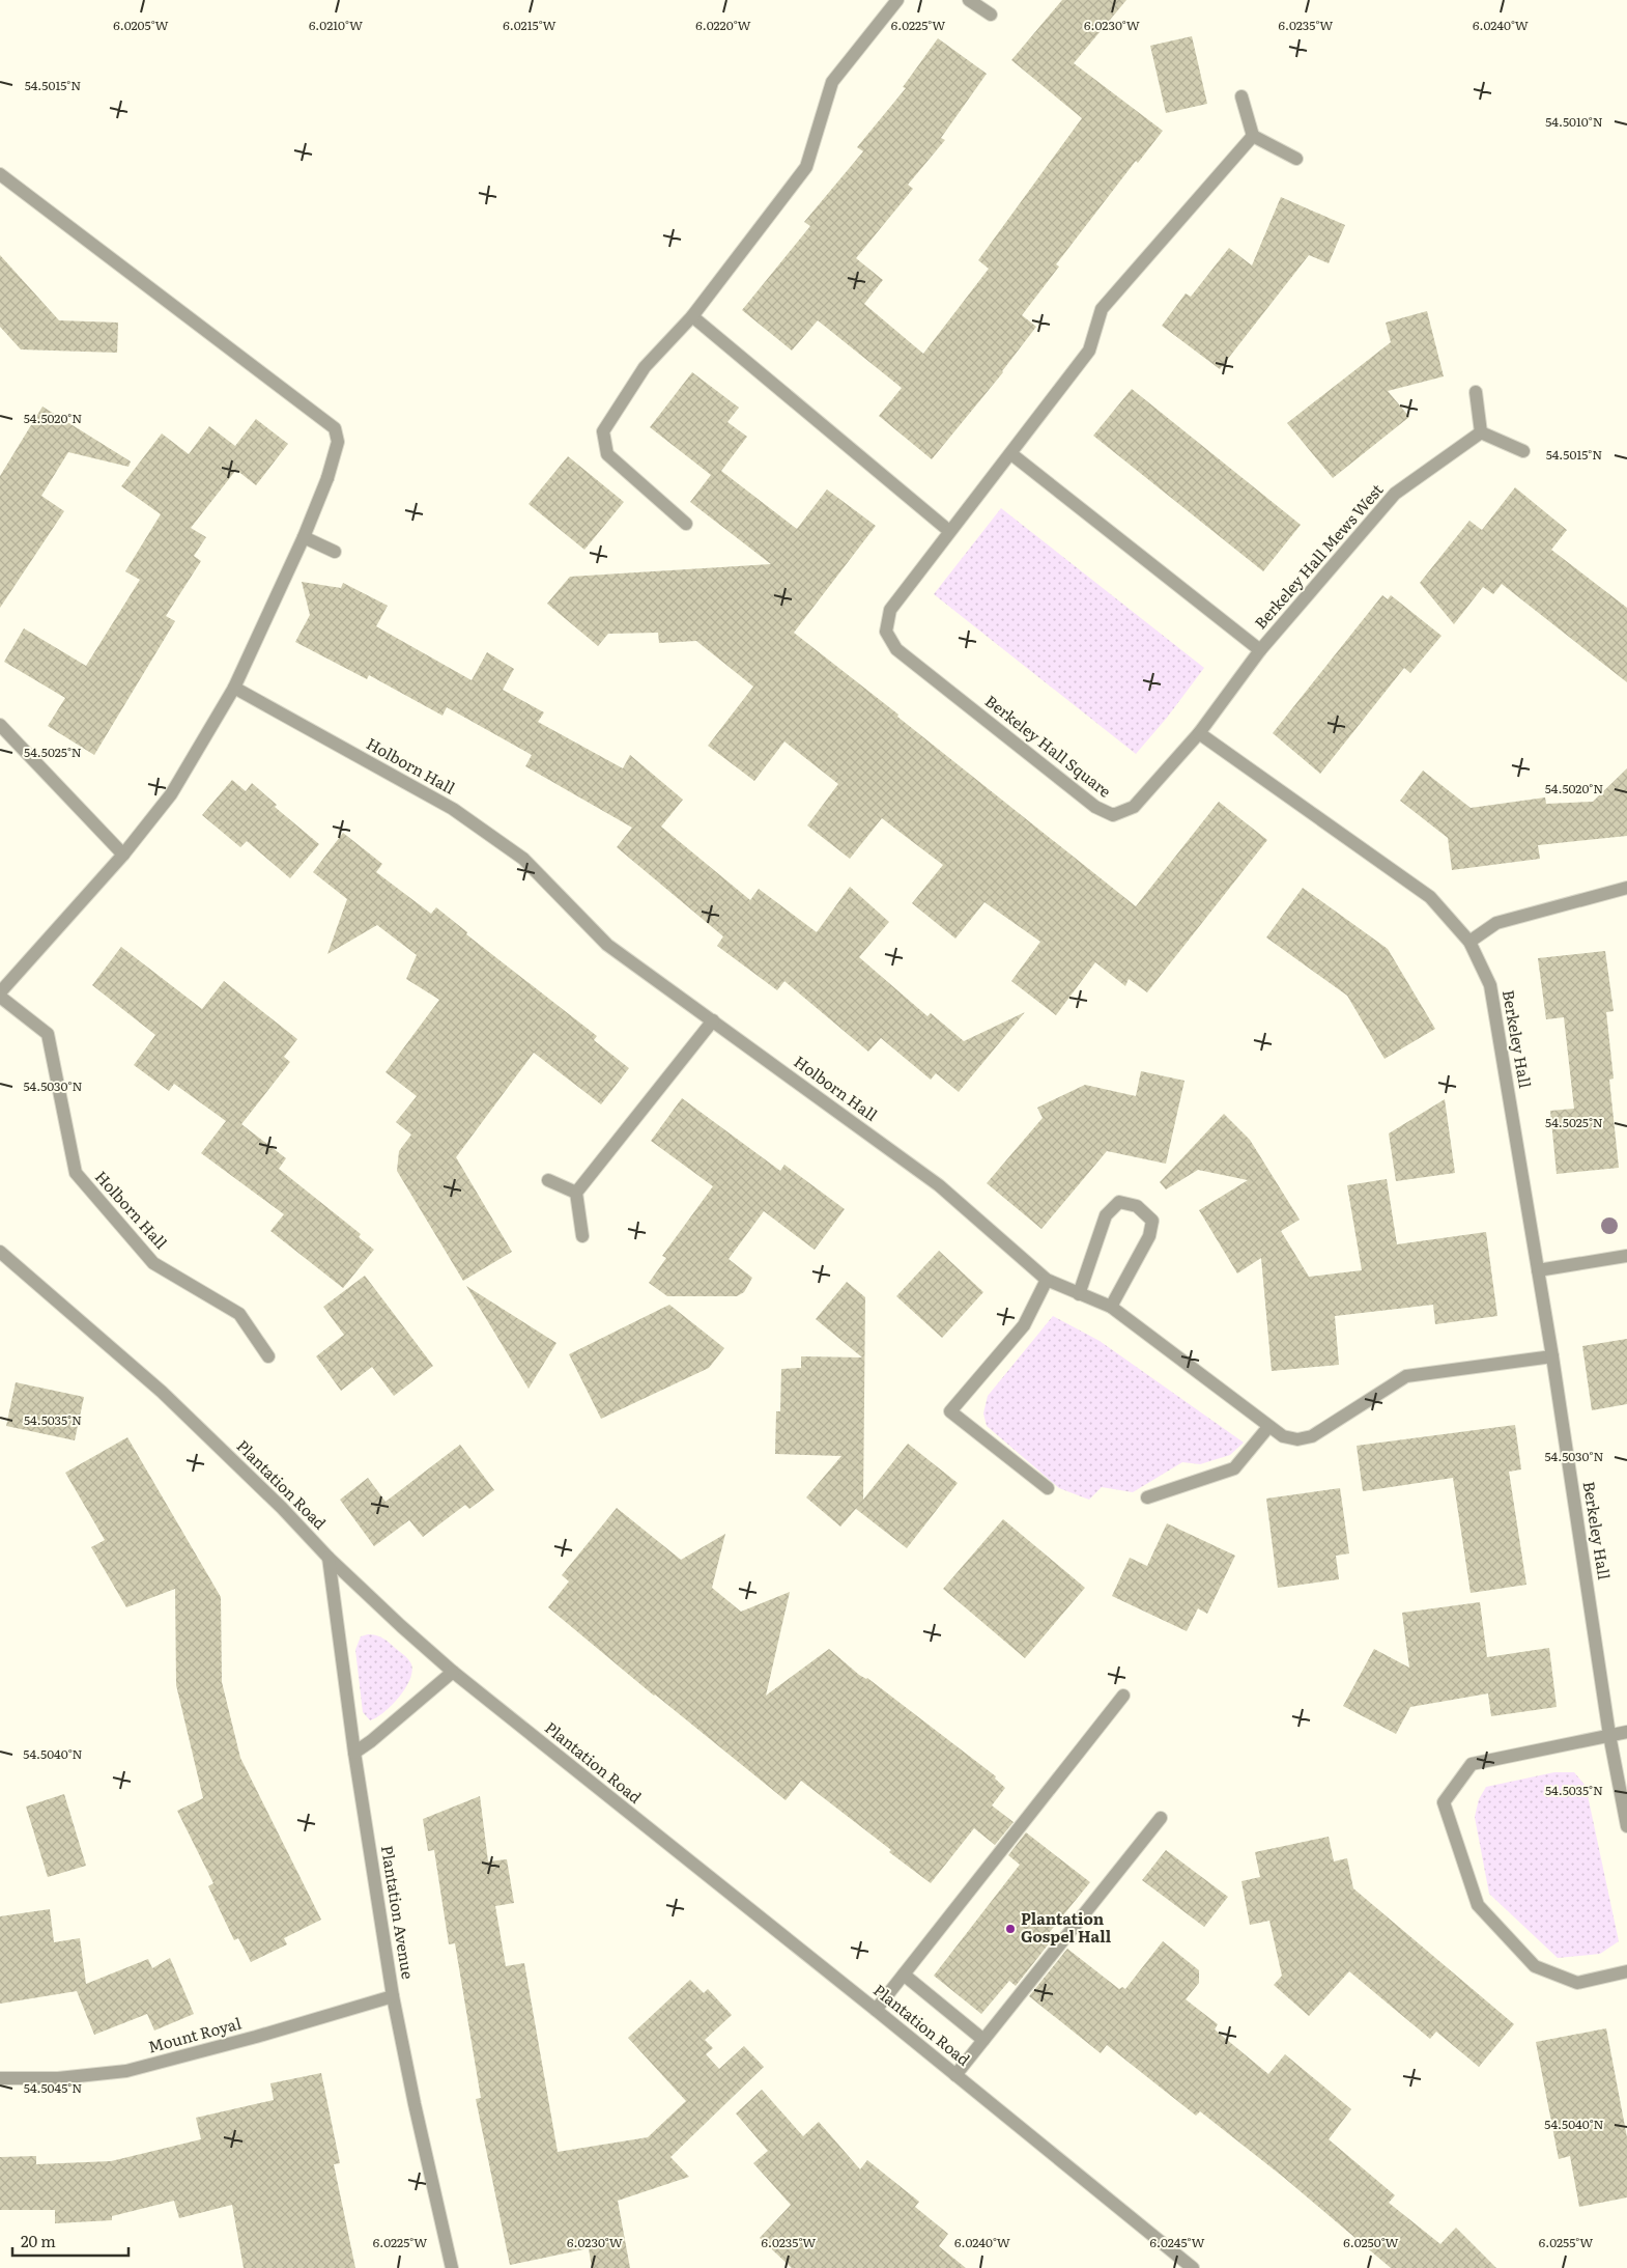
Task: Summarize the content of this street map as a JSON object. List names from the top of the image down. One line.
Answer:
{"streets":{"street":["Berkeley Hall Mews West","Berkeley Hall Square","Holborn Hall","Berkeley Hall","Plantation Road","Plantation Avenue","Mount Royal"]},"crossings":[["Berkeley Hall Mews West","Berkeley Hall Square"],["Berkeley Hall Square","Berkeley Hall"],["Holborn Hall","Berkeley Hall"],["Plantation Road","Plantation Avenue"],["Plantation Avenue","Mount Royal"]],"places":["Plantation Gospel Hall"],"scale_bar":"20 m","coordinates":["6.0205°W","6.0210°W","6.0215°W","6.0220°W","6.0225°W","6.0230°W","6.0235°W","6.0240°W","54.5015°N","54.5010°N","54.5020°N","54.5025°N","54.5030°N","54.5035°N","54.5040°N","54.5045°N","6.0245°W","6.0250°W","6.0255°W"]}
